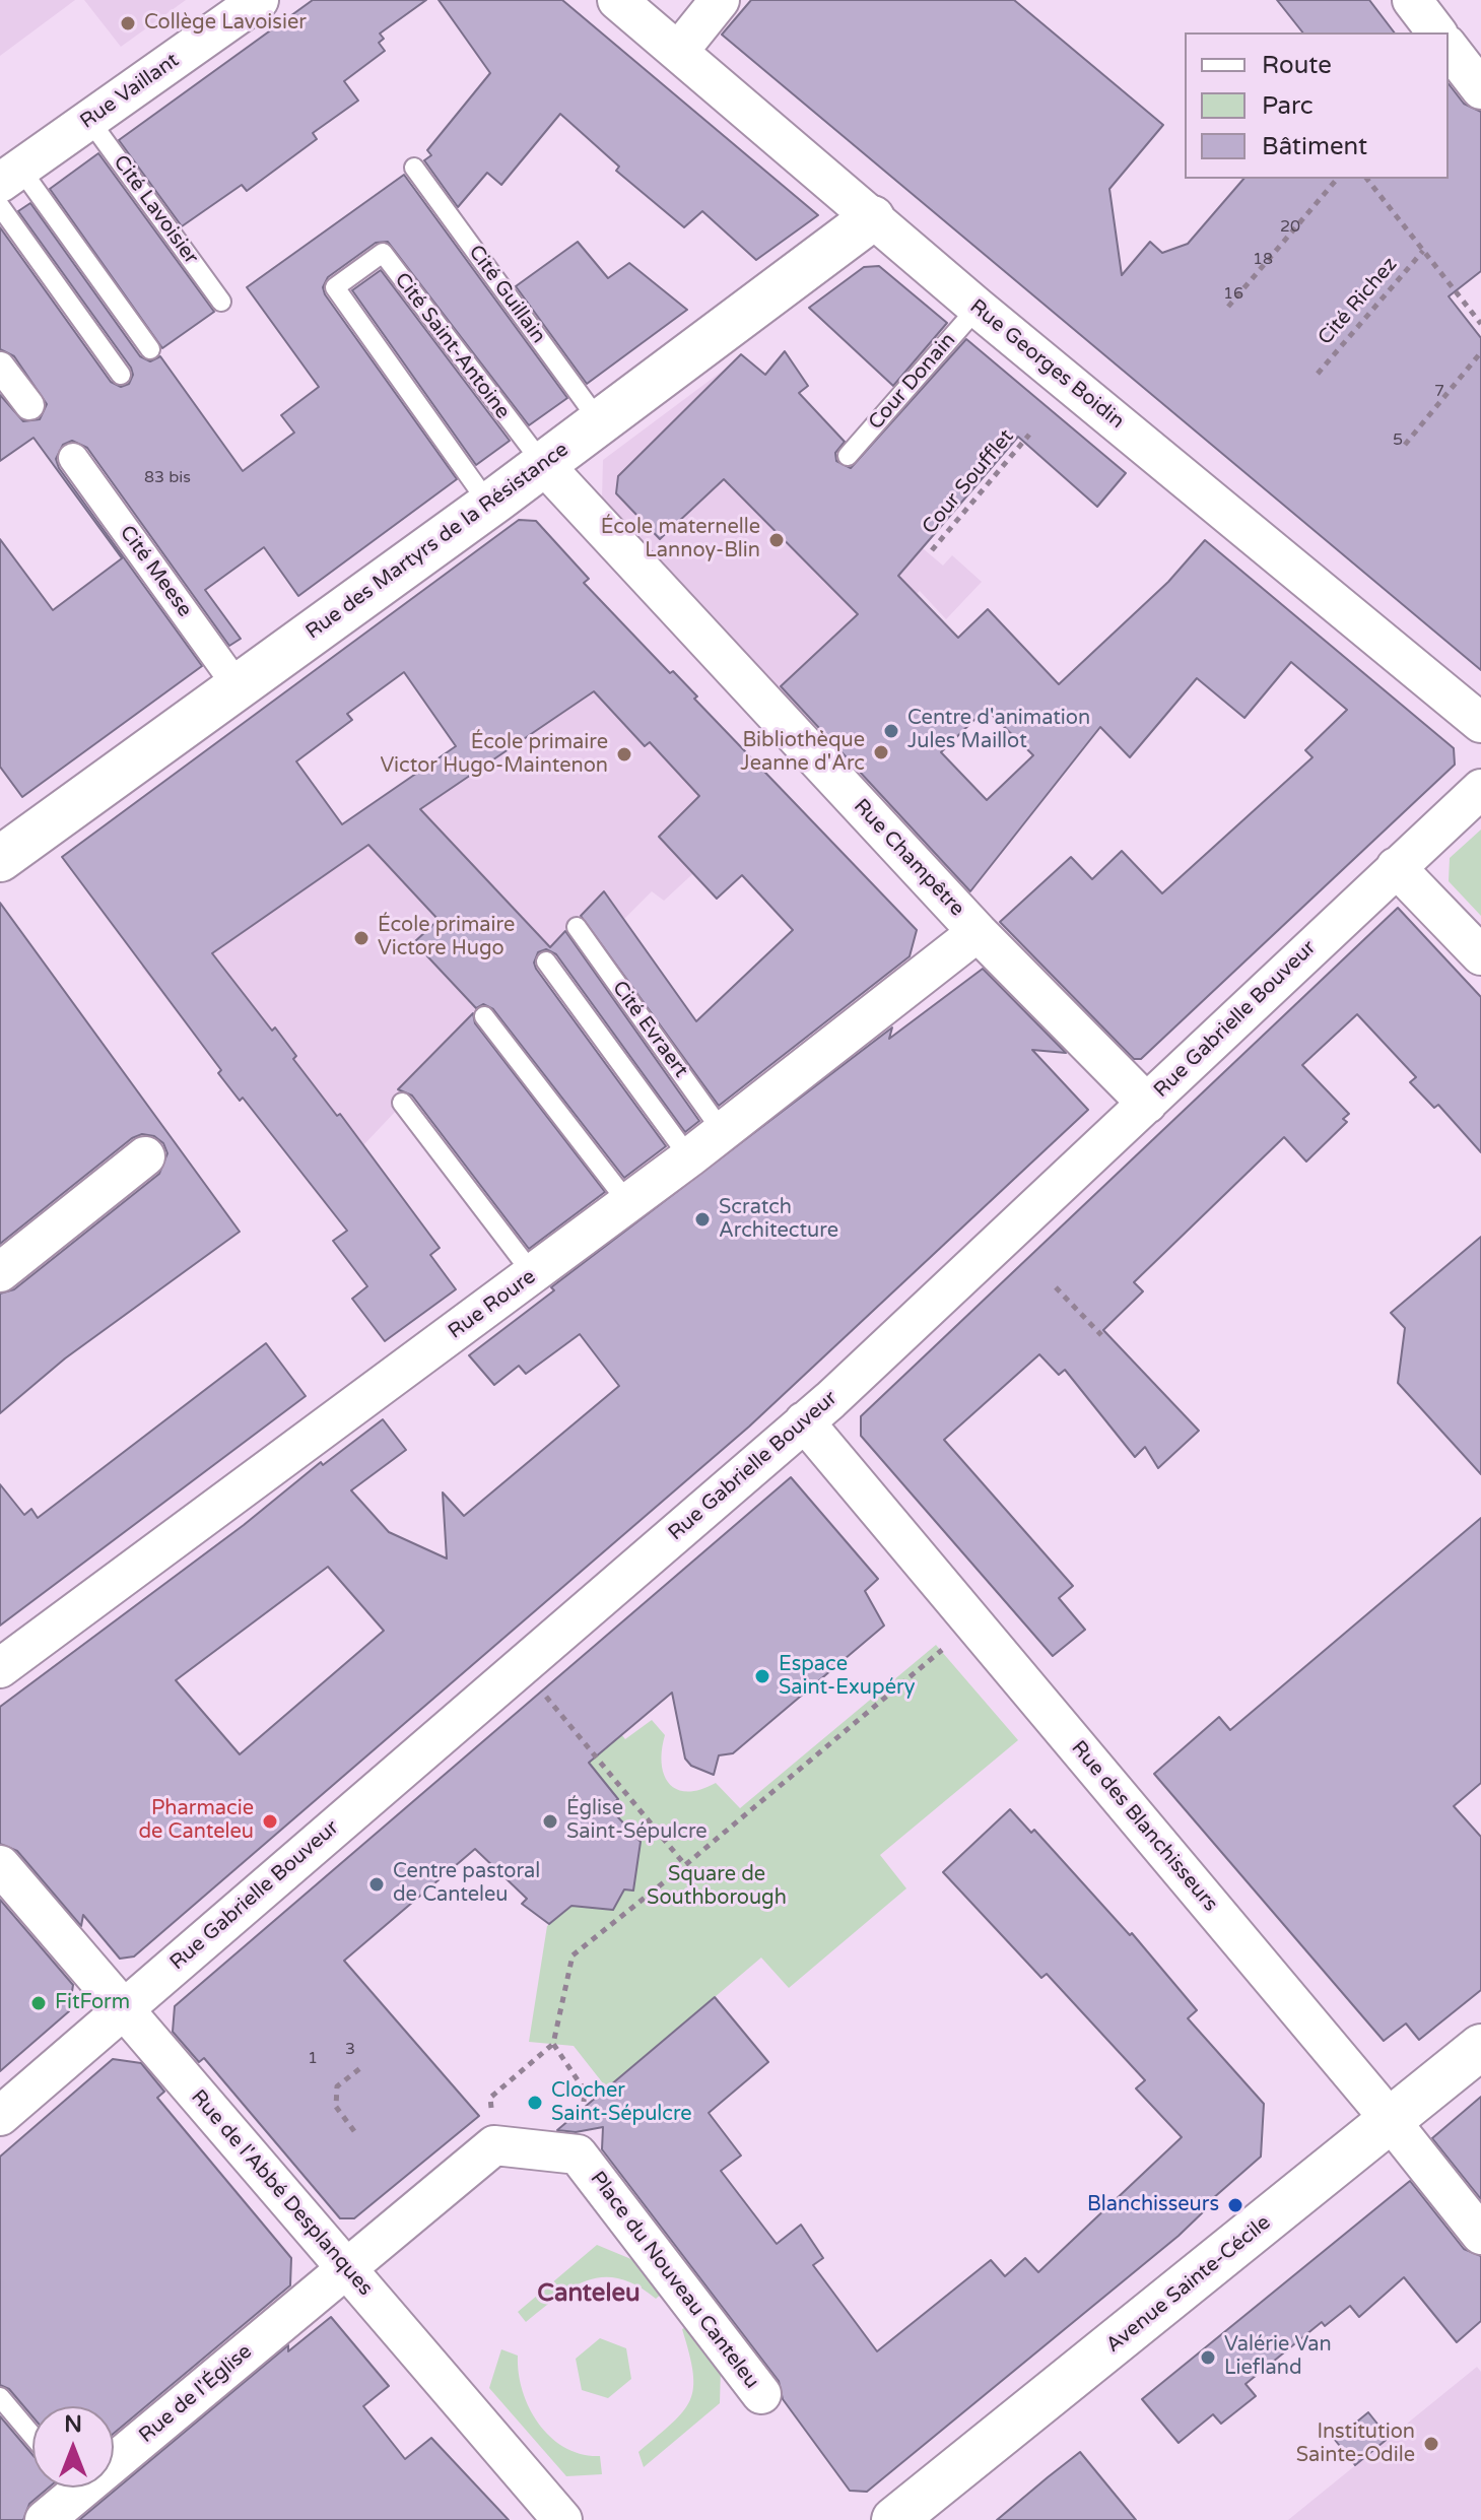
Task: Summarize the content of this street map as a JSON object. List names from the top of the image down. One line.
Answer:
{"streets":{"street":["Rue Vaillant","Rue Georges Boidin","Rue des Martyrs de la Résistance","Cité Meese","Rue Champêtre","Rue Gabrielle Bouveur","Rue Roure","Rue des Blanchisseurs","Rue de l'Abbé Desplanques","Place du Nouveau Canteleu","Avenue Sainte-Cécile","Rue de l'Église"],"lane":["Cité Lavoisier","Cité Guillain","Cité Saint-Antoine","Cour Donain","Cité Evraert"],"path":["Cité Richez","Cour Soufflet"]},"crossings":[["Rue Vaillant","Cité Lavoisier"],["Cité Guillain","Rue des Martyrs de la Résistance"],["Cité Saint-Antoine","Rue des Martyrs de la Résistance"],["Cité Saint-Antoine","Rue Champêtre"],["Rue Georges Boidin","Cour Donain"],["Rue Georges Boidin","Rue des Martyrs de la Résistance"],["Rue des Martyrs de la Résistance","Cité Meese"],["Rue des Martyrs de la Résistance","Rue Champêtre"],["Rue Champêtre","Rue Gabrielle Bouveur"],["Rue Champêtre","Rue Roure"],["Rue Gabrielle Bouveur","Rue des Blanchisseurs"],["Rue Gabrielle Bouveur","Rue de l'Abbé Desplanques"],["Cité Evraert","Rue Roure"],["Rue des Blanchisseurs","Avenue Sainte-Cécile"],["Rue de l'Abbé Desplanques","Rue de l'Église"]],"districts":["Canteleu"],"parks":["Square de Southborough"],"places":["Collège Lavoisier","École maternelle Lannoy-Blin","Centre d'animation Jules Maillot","Bibliothèque Jeanne d'Arc","École primaire Victor Hugo-Maintenon","École primaire Victore Hugo","Scratch Architecture","Espace Saint-Exupéry","Pharmacie de Canteleu","Église Saint-Sépulcre","Centre pastoral de Canteleu","FitForm","Clocher Saint-Sépulcre","Blanchisseurs","Valérie Van Liefland","Institution Sainte-Odile"],"house_numbers":["20","18","16","7","5","83 bis","3","1"],"legend":["Route","Parc","Bâtiment"],"north":"top"}
